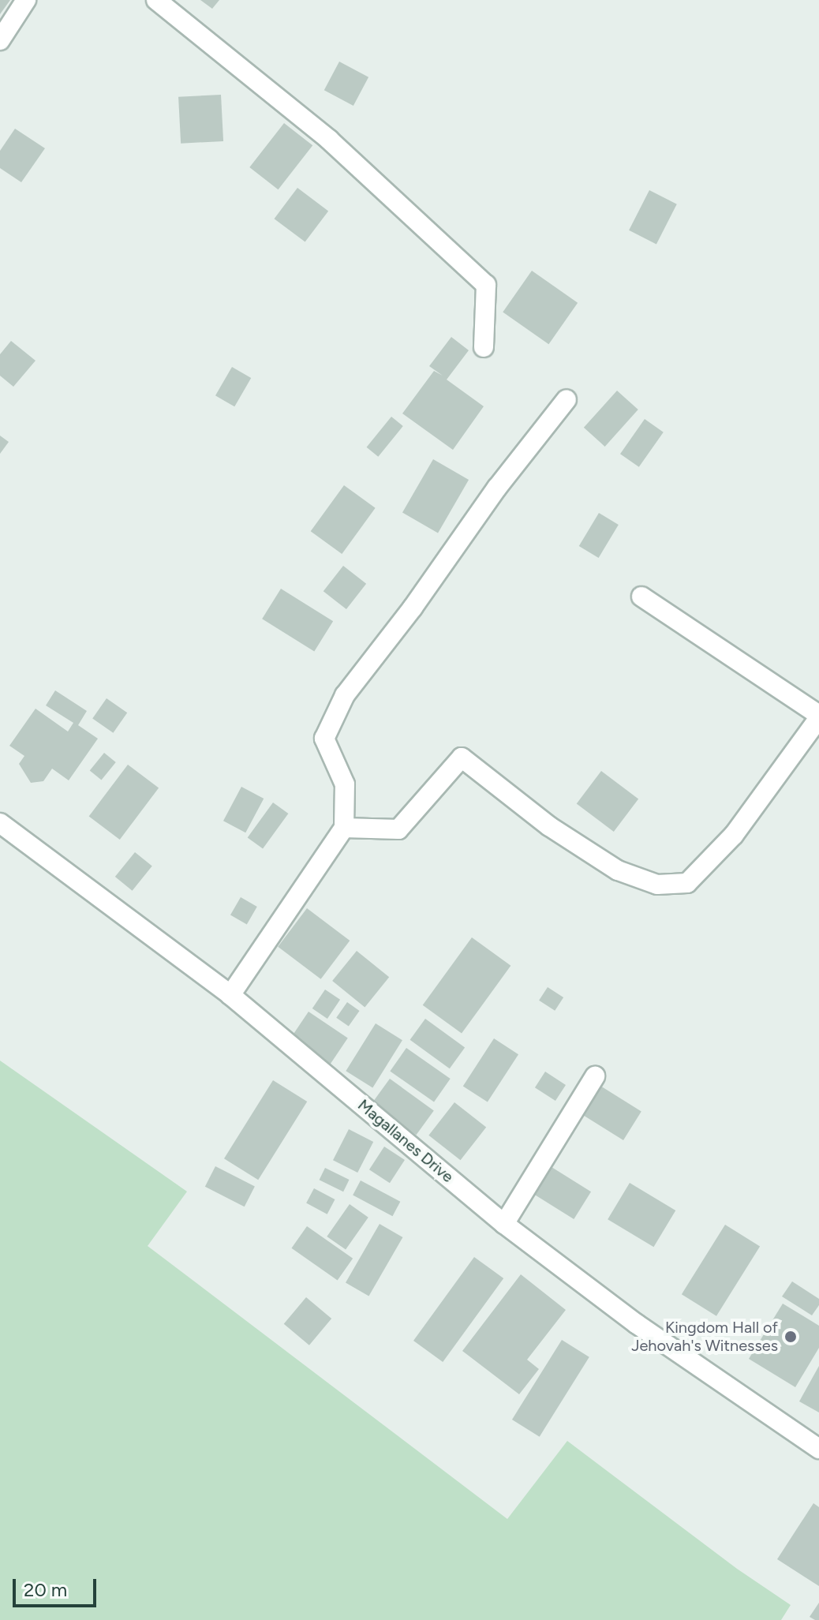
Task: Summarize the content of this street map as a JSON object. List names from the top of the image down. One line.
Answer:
{"streets":{"street":["Magallanes Drive"]},"places":["Kingdom Hall of Jehovah's Witnesses"],"scale_bar":"20 m"}
